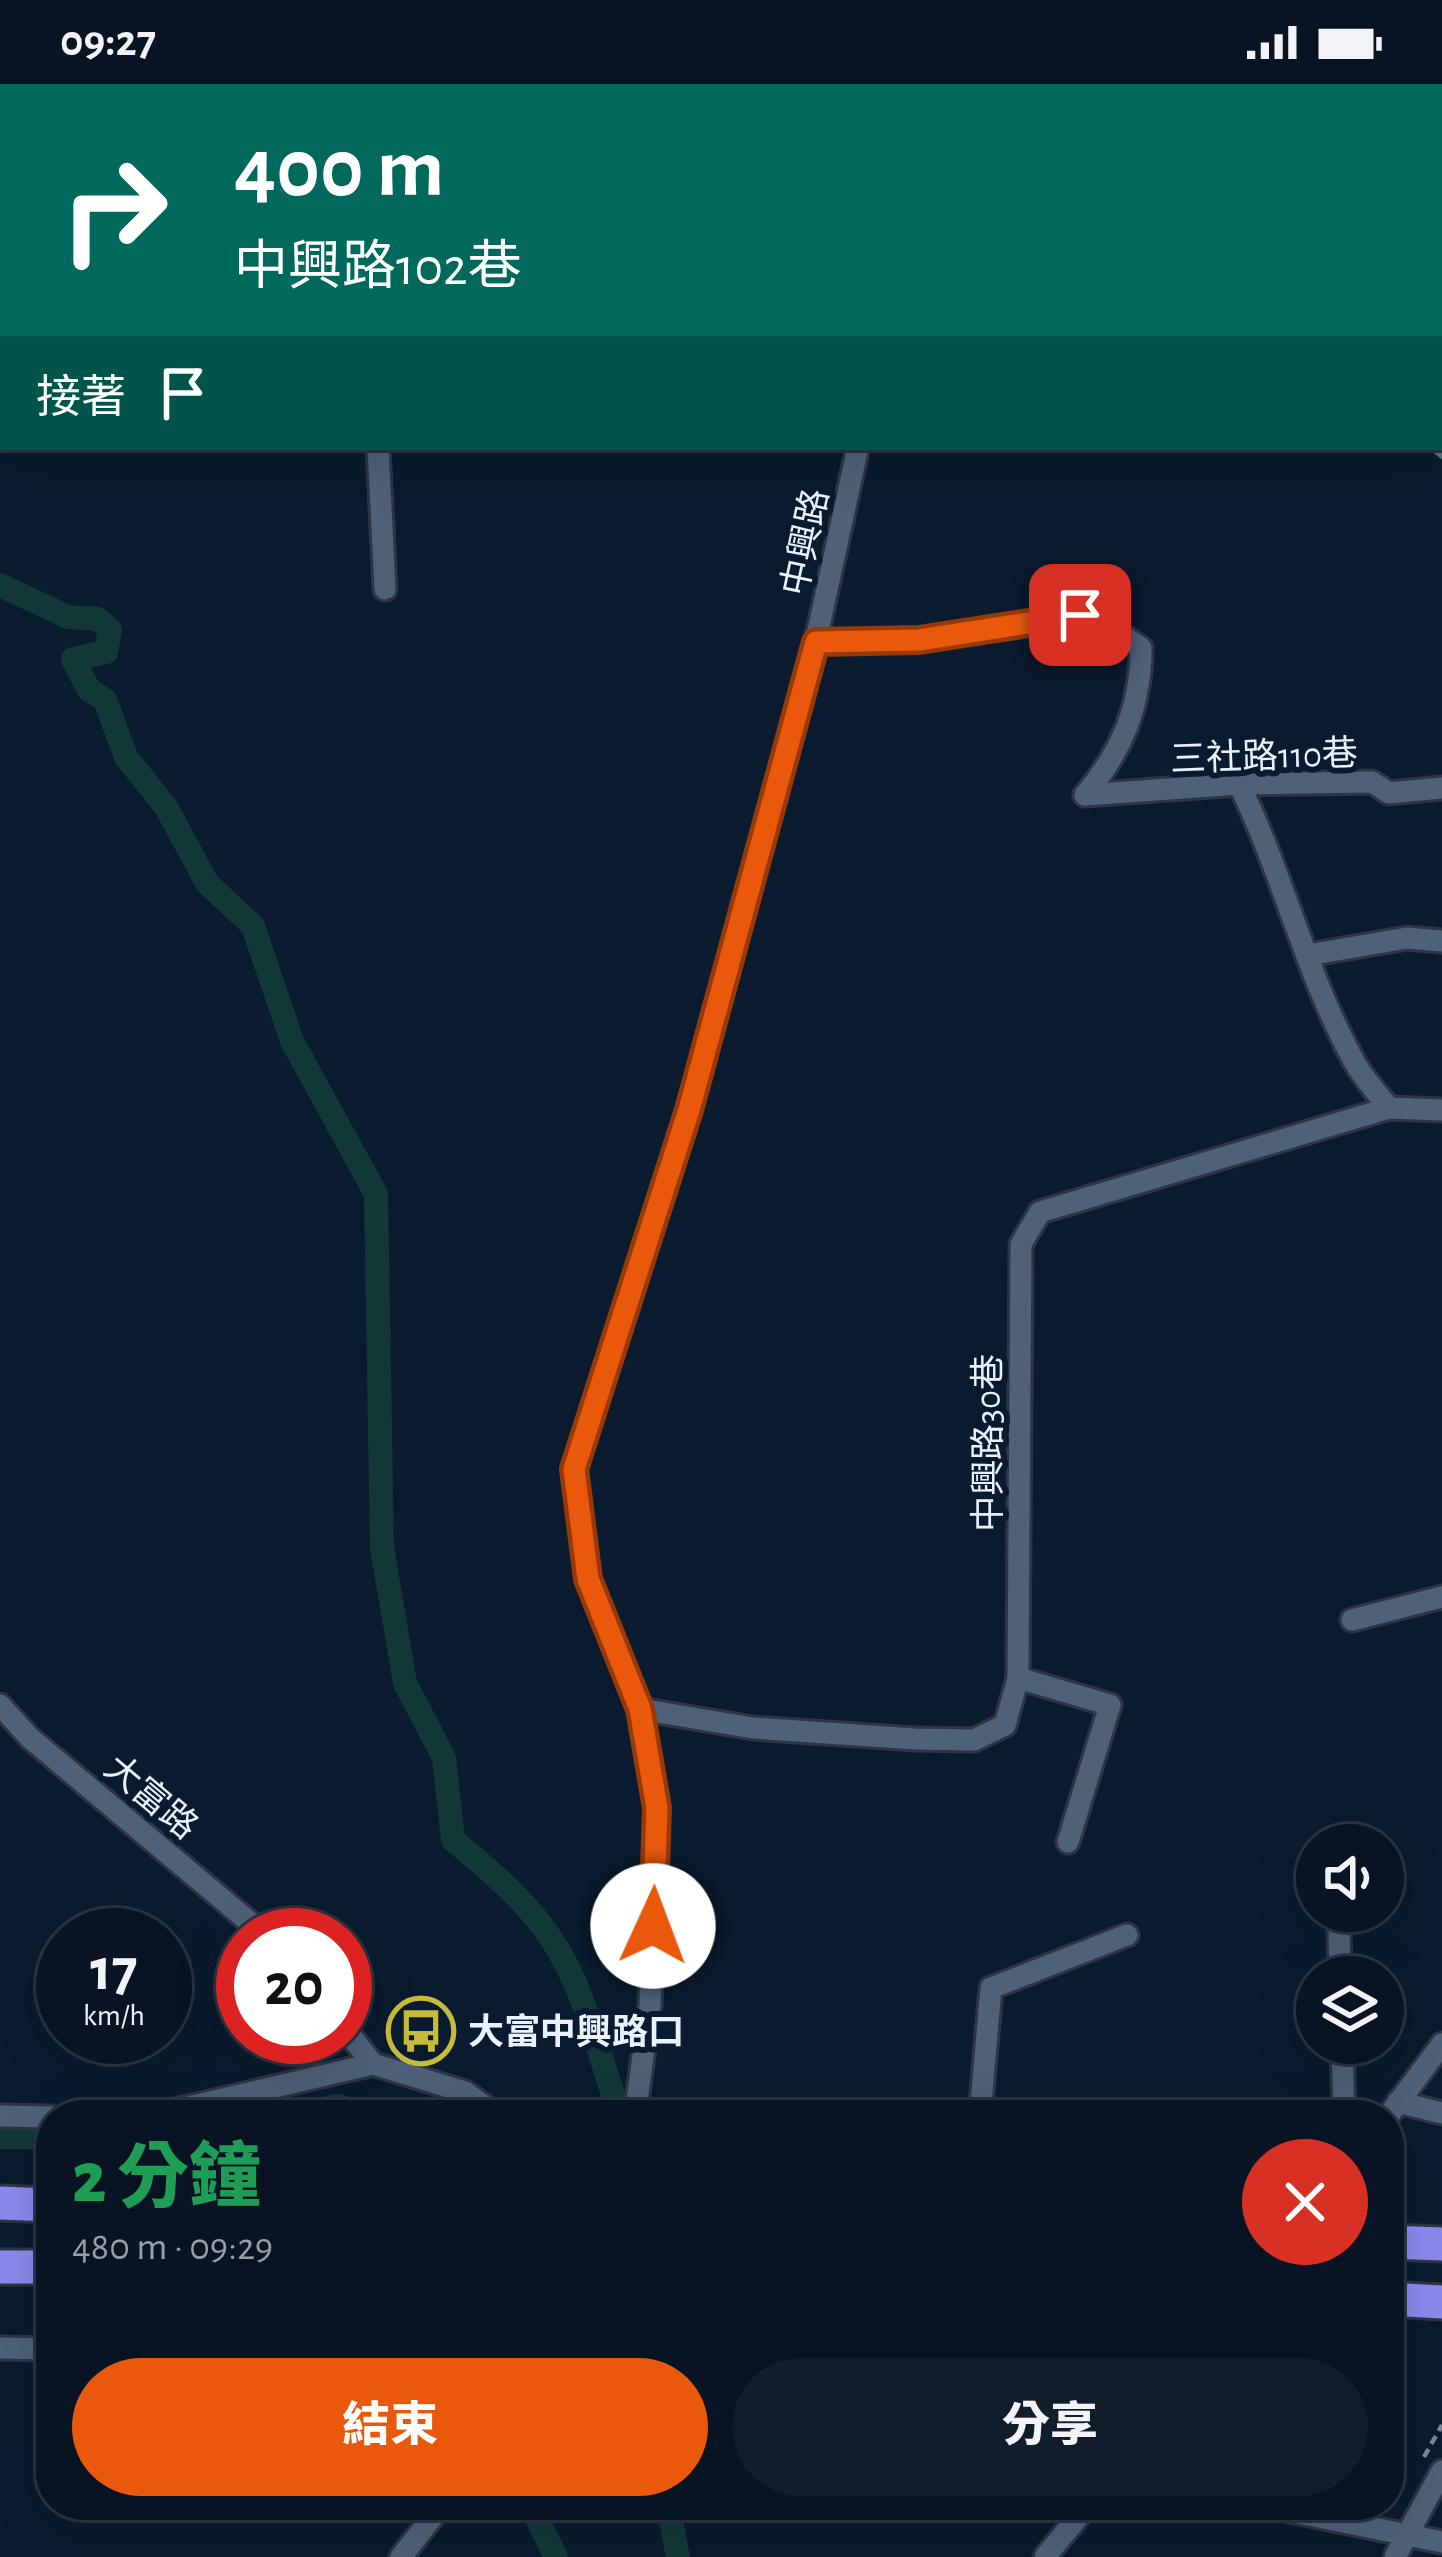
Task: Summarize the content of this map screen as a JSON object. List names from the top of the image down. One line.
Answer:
{"streets":{"street":["中興路","三社路110巷","中興路30巷","大富路"]},"crossings":[["中興路","三社路110巷"],["中興路","中興路30巷"]],"places":{"bus stop":["大富中興路口"]},"page":{"status":"09:27","turn":["400 m","中興路102巷"],"then":"接著","speed":"17 km/h","limit":"20","heading":["2 分鐘","480 m · 09:29"],"buttons":["結束","分享"]}}
